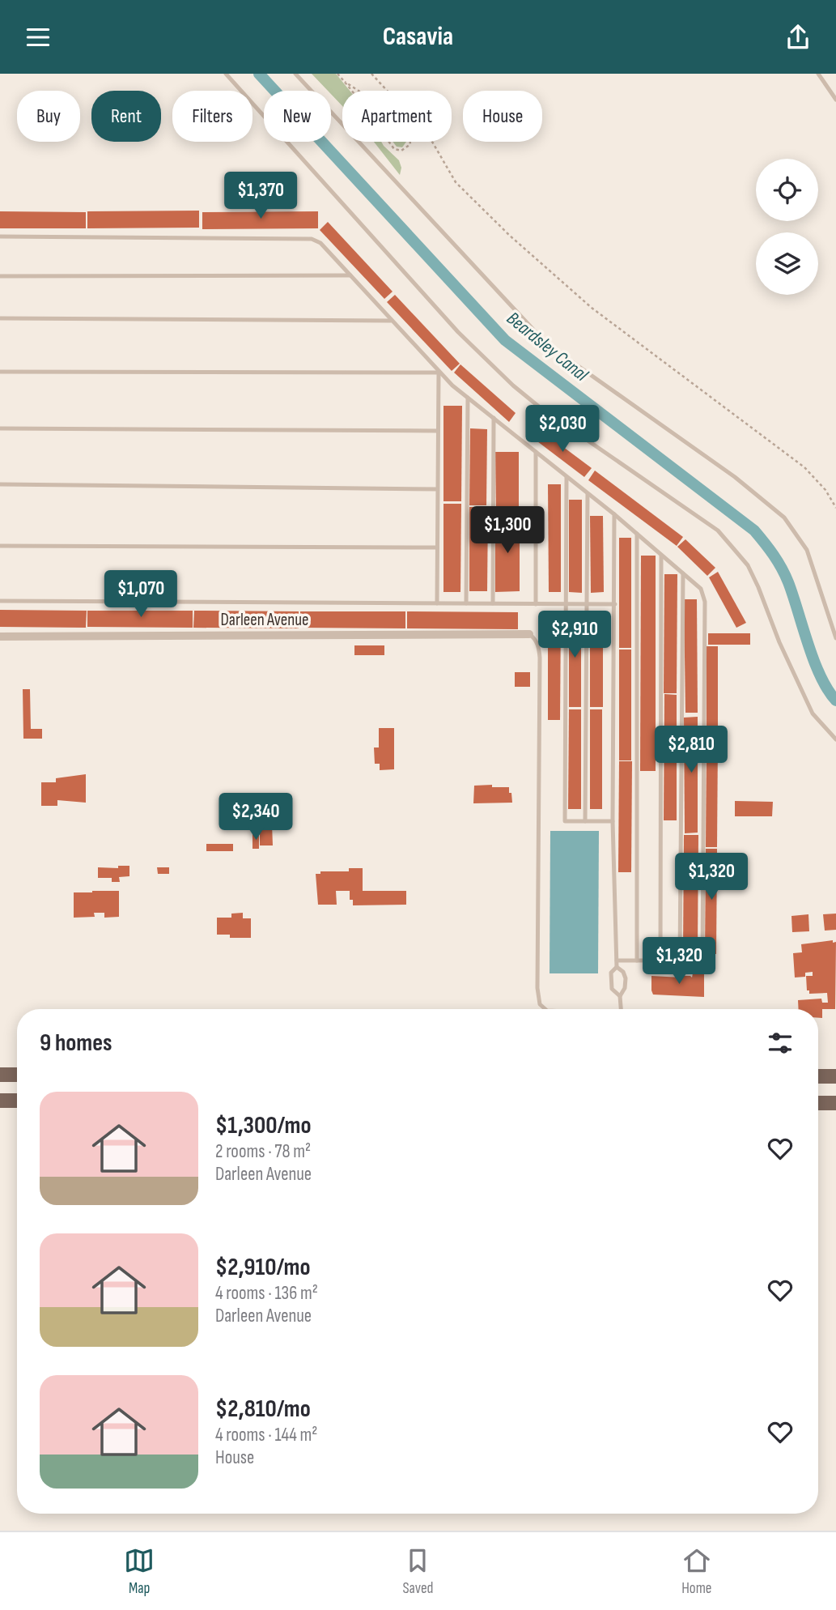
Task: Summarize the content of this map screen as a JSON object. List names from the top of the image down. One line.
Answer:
{"streets":{"street":["Darleen Avenue"]},"water":["Beardsley Canal"],"page":{"header":"Casavia","chip":["Buy","Rent","Filters","New","Apartment","House"],"price":["$1,370","$2,030","$1,300","$1,070","$2,910","$2,810","$2,340","$1,320","$1,320"],"heading":"9 homes","list":[{"name":"$1,300/mo","note":"2 rooms · 78 m² · Darleen Avenue"},{"name":"$2,910/mo","note":"4 rooms · 136 m² · Darleen Avenue"},{"name":"$2,810/mo","note":"4 rooms · 144 m² · House"}],"tabs":["Map","Saved","Home"]}}
